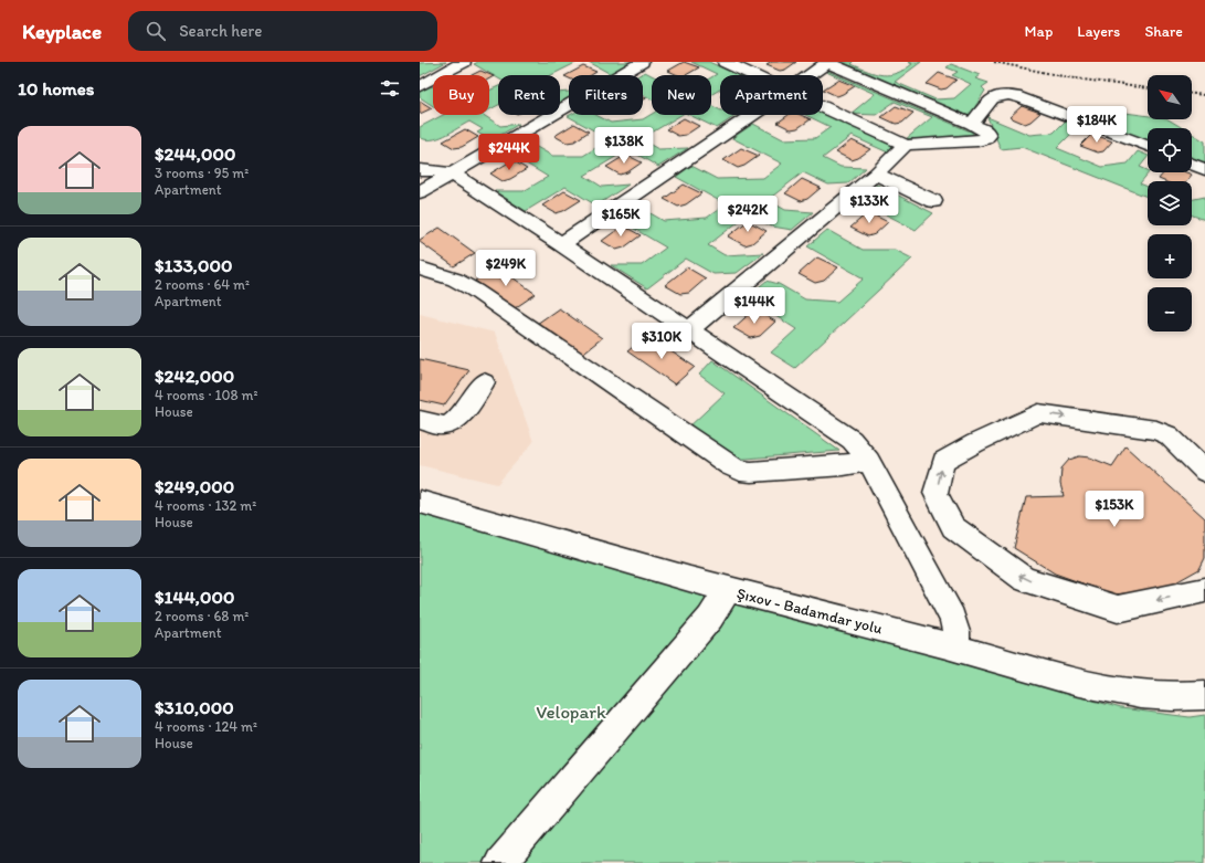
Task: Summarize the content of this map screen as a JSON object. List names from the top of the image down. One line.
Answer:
{"streets":{"street":["Şıxov - Badamdar yolu"]},"parks":["Velopark"],"north":"top left","page":{"header":"Keyplace","search":"Search here","nav":["Map","Layers","Share"],"heading":"10 homes","map_buttons":["+","−"],"chip":["Buy","Rent","Filters","New","Apartment"],"price":["$184K","$138K","$244K","$133K","$242K","$165K","$249K","$144K","$310K","$153K"],"list":[{"name":"$244,000","note":"3 rooms · 95 m² · Apartment"},{"name":"$133,000","note":"2 rooms · 64 m² · Apartment"},{"name":"$242,000","note":"4 rooms · 108 m² · House"},{"name":"$249,000","note":"4 rooms · 132 m² · House"},{"name":"$144,000","note":"2 rooms · 68 m² · Apartment"},{"name":"$310,000","note":"4 rooms · 124 m² · House"}]}}
